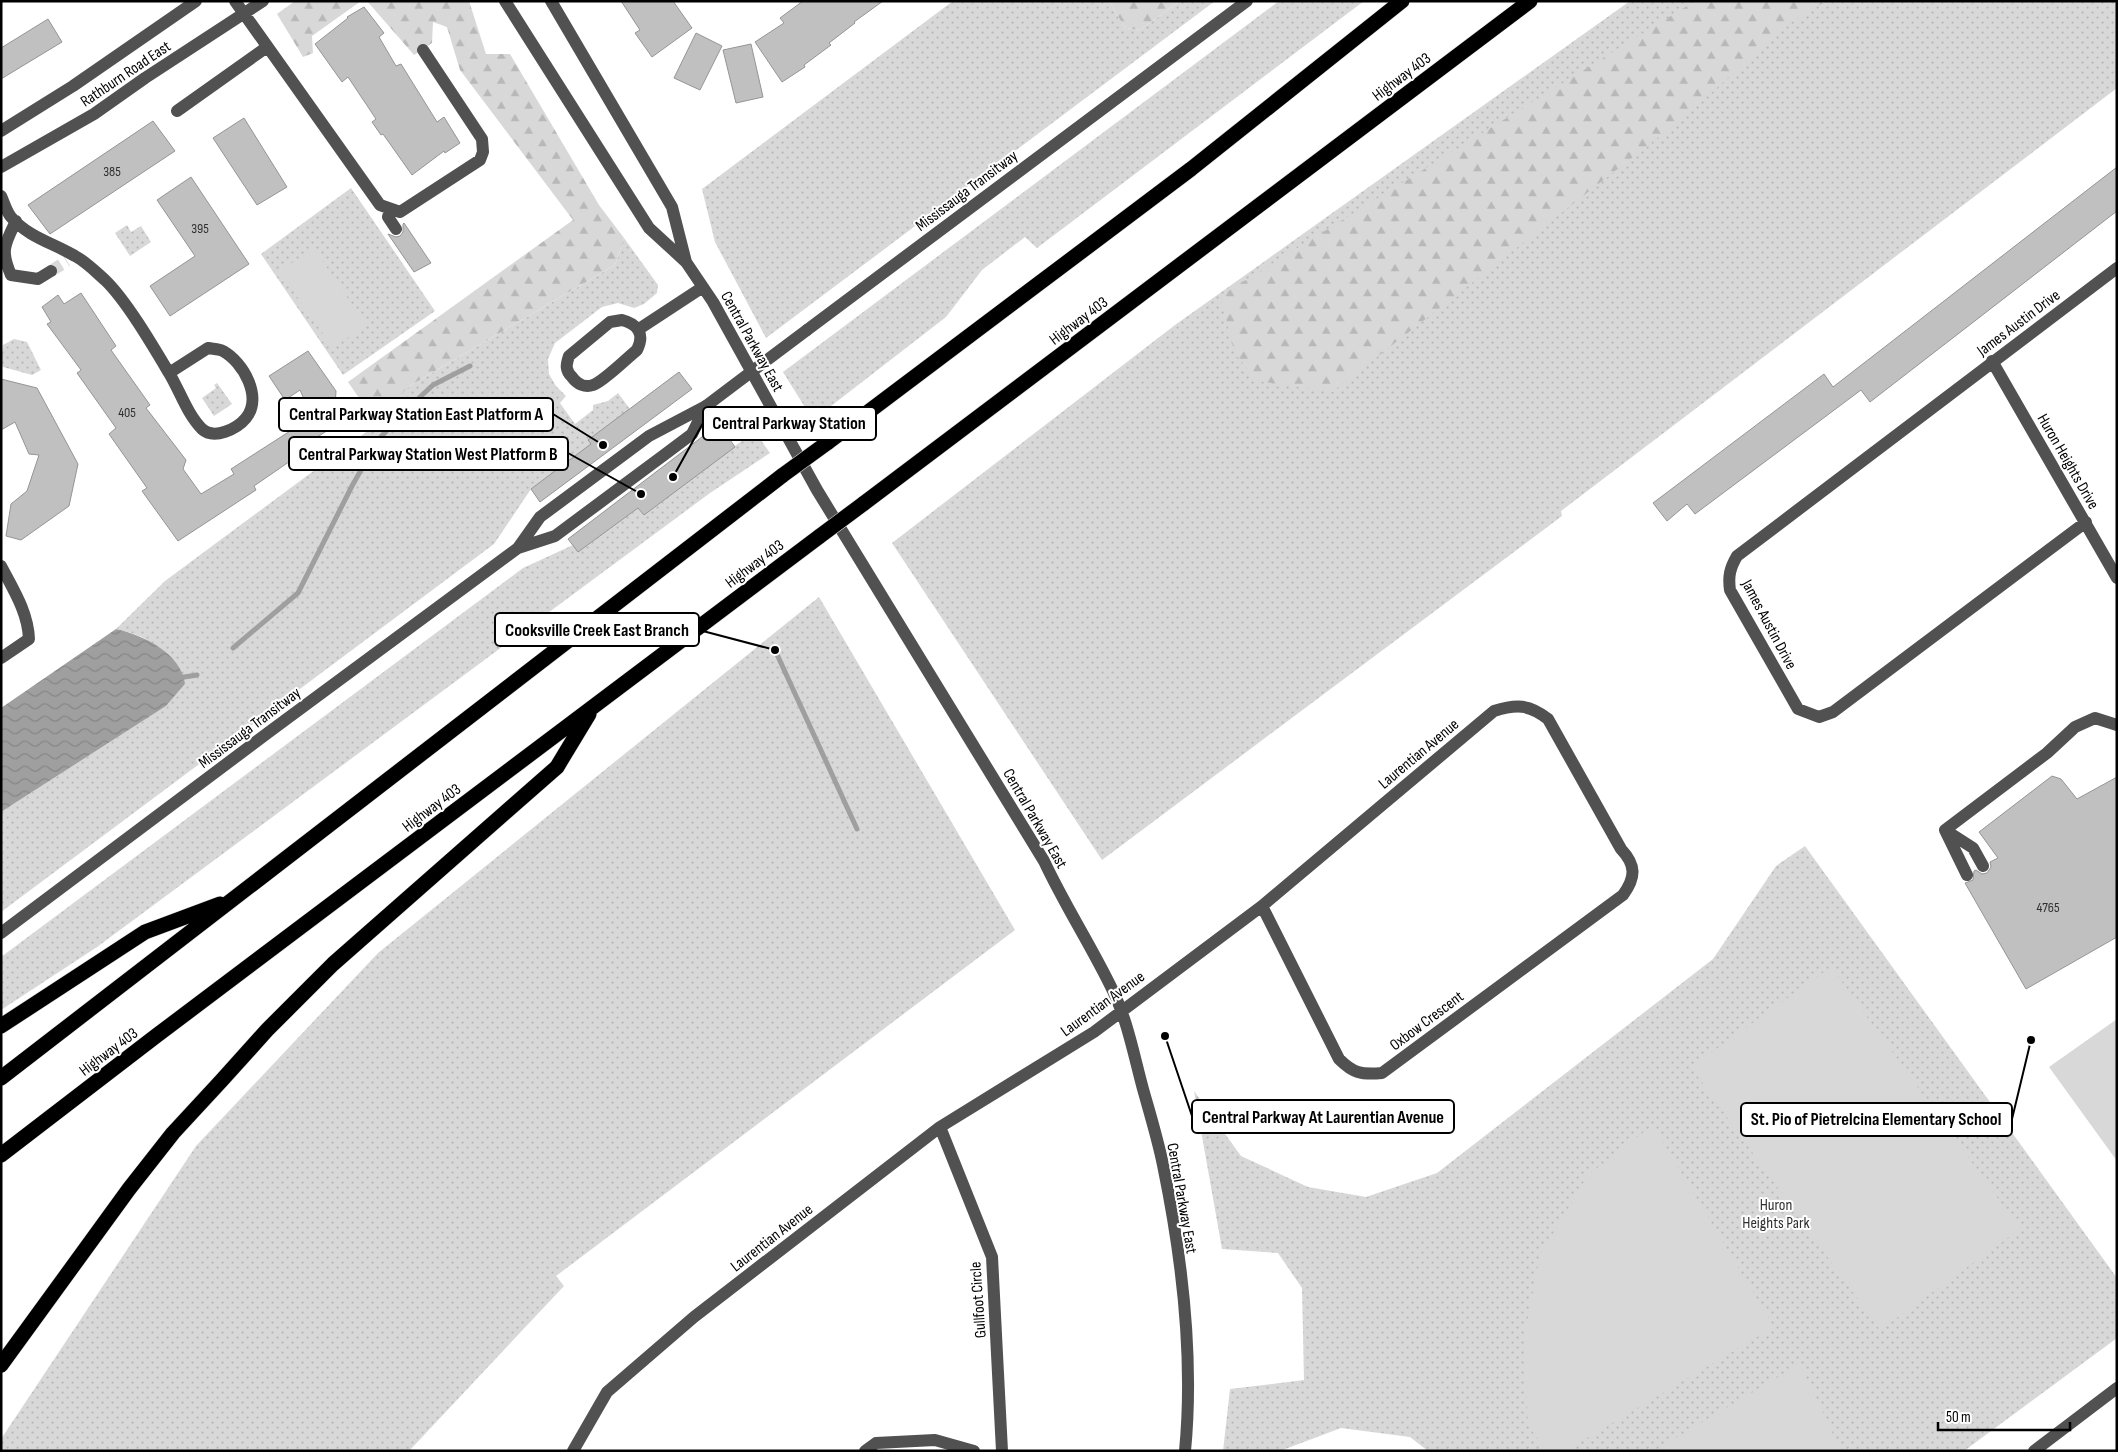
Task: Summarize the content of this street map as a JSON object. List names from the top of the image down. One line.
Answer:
{"streets":{"highway":["Highway 403"],"street":["Rathburn Road East","Mississauga Transitway","James Austin Drive","Central Parkway East","Huron Heights Drive","Laurentian Avenue","Oxbow Crescent","Gullfoot Circle"]},"crossings":[["James Austin Drive","Huron Heights Drive"],["Central Parkway East","Laurentian Avenue"],["Laurentian Avenue","Oxbow Crescent"],["Laurentian Avenue","Gullfoot Circle"]],"parks":["Huron Heights Park"],"places":["Central Parkway Station East Platform A","Central Parkway Station","Central Parkway Station West Platform B","Cooksville Creek East Branch","Central Parkway At Laurentian Avenue","St. Pio of Pietrelcina Elementary School"],"house_numbers":["385","395","405","4765"],"scale_bar":"50 m"}
